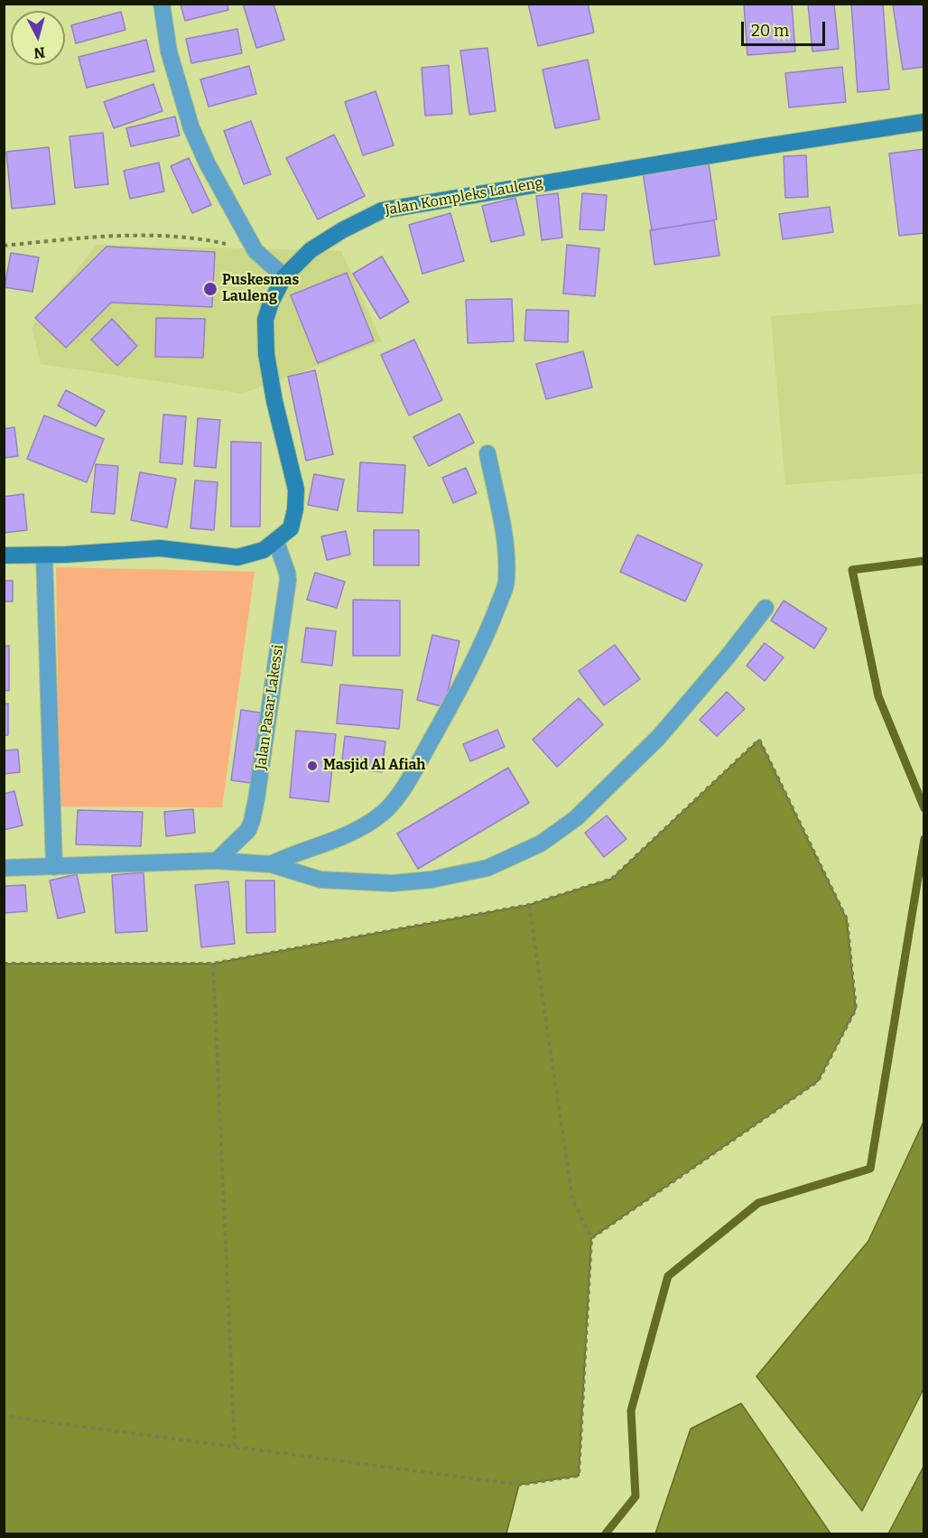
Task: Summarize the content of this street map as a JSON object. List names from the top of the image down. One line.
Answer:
{"streets":{"street":["Jalan Kompleks Lauleng","Jalan Pasar Lakessi"]},"crossings":[["Jalan Kompleks Lauleng","Jalan Pasar Lakessi"]],"places":["Puskesmas Lauleng","Masjid Al Afiah"],"scale_bar":"20 m","north":"bottom"}
